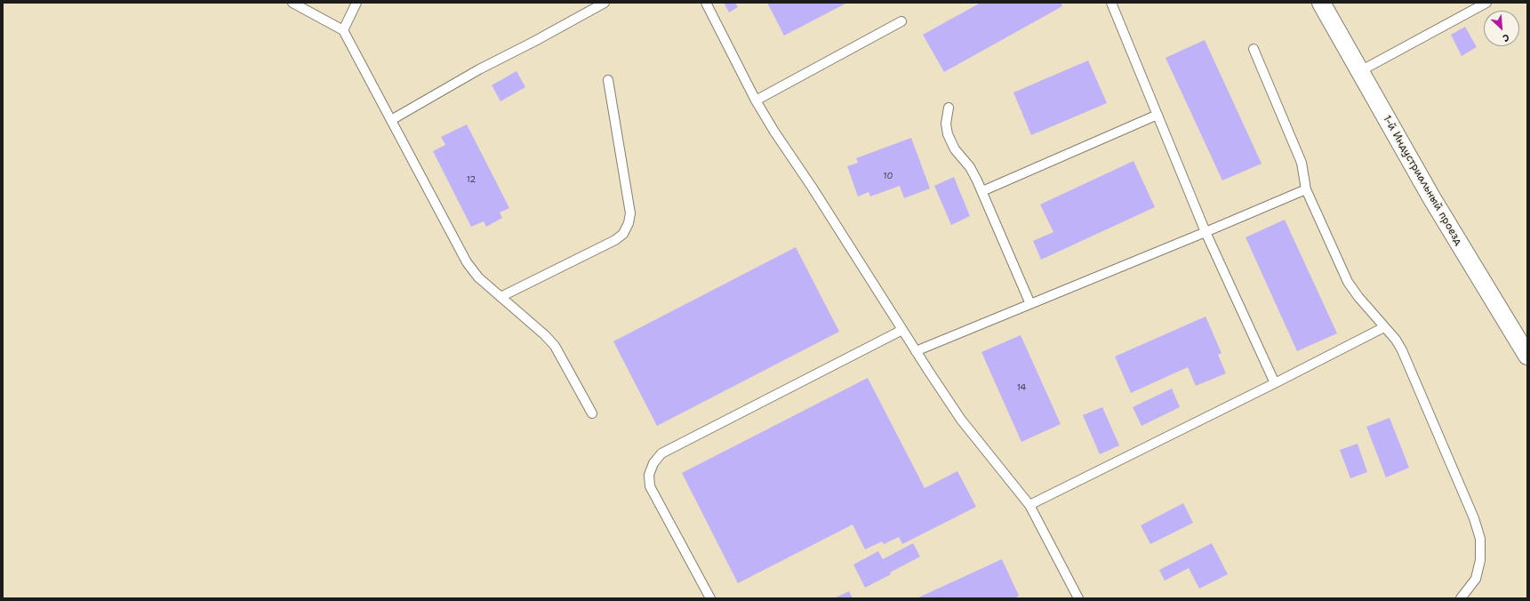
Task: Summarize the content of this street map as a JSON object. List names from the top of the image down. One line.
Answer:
{"streets":{"street":["1-й Индустриальный проезд"]},"house_numbers":["10","12","14"],"north":"bottom right"}
